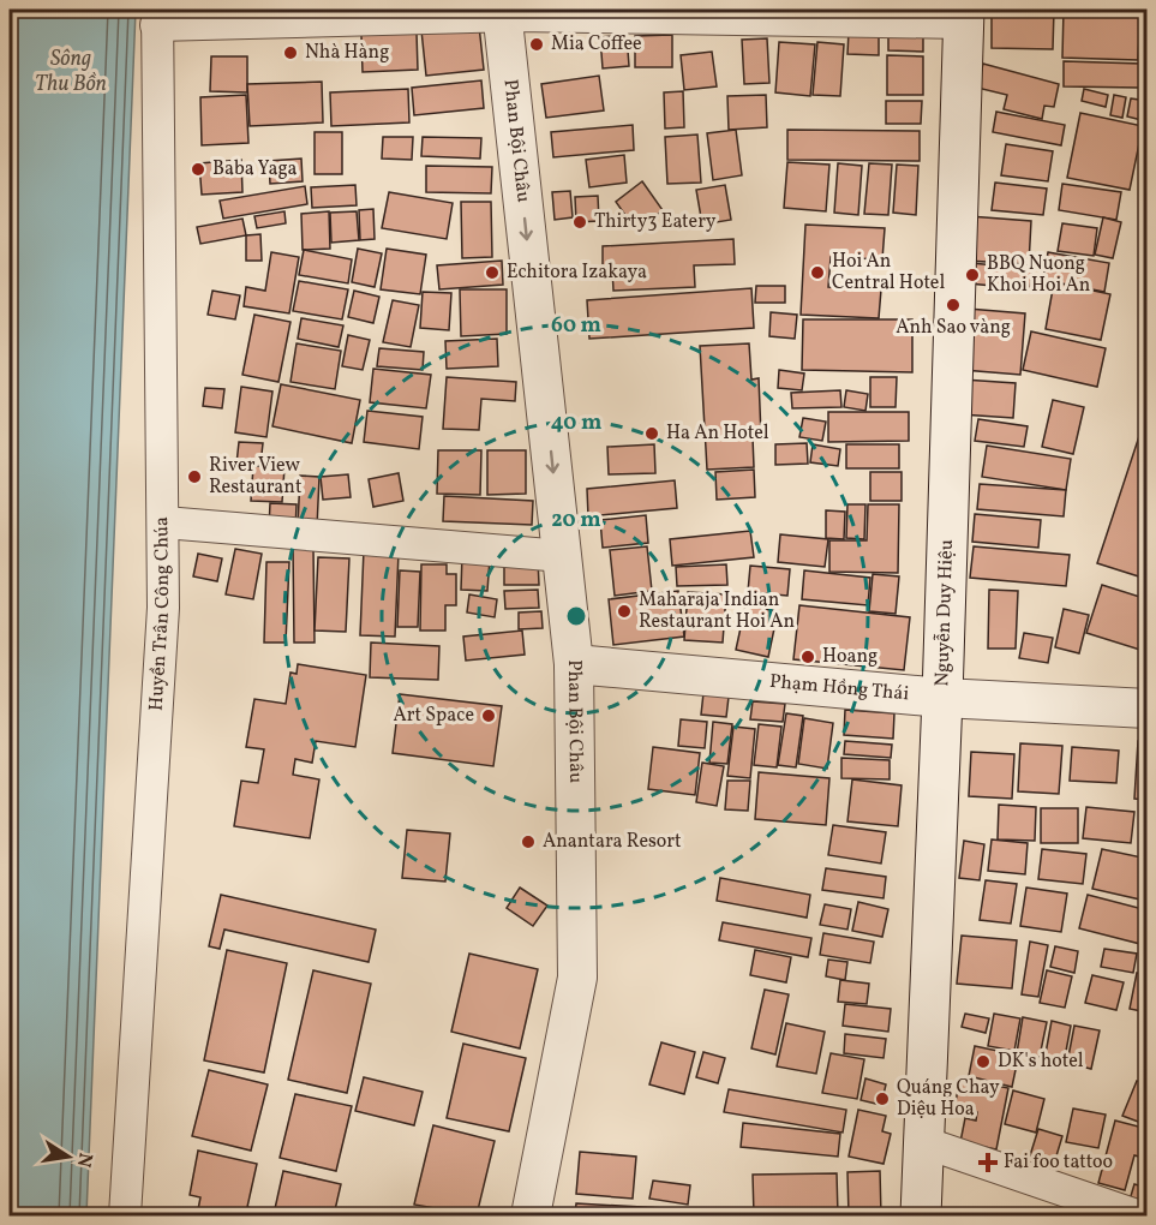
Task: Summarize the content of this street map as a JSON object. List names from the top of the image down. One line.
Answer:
{"streets":{"main road":["Nguyễn Duy Hiệu"],"street":["Phan Bội Châu","Huyền Trân Công Chúa","Phạm Hồng Thái"]},"crossings":[["Phan Bội Châu","Phạm Hồng Thái"],["Nguyễn Duy Hiệu","Phạm Hồng Thái"]],"one_way":["Phan Bội Châu"],"water":["Sông Thu Bồn"],"places":{"other":["Mia Coffee","Nhà Hàng","Baba Yaga","Thirty3 Eatery","Echitora Izakaya","Hoi An Central Hotel","BBQ Nuong Khoi Hoi An","Anh Sao vàng","Ha An Hotel","River View Restaurant","Maharaja Indian Restaurant Hoi An","Hoang","Art Space","Anantara Resort","DK's hotel","Quáng Chay Diệu Hoa"],"health":["Fai foo tattoo"]},"north":"right","rings":["60 m","40 m","20 m"]}
